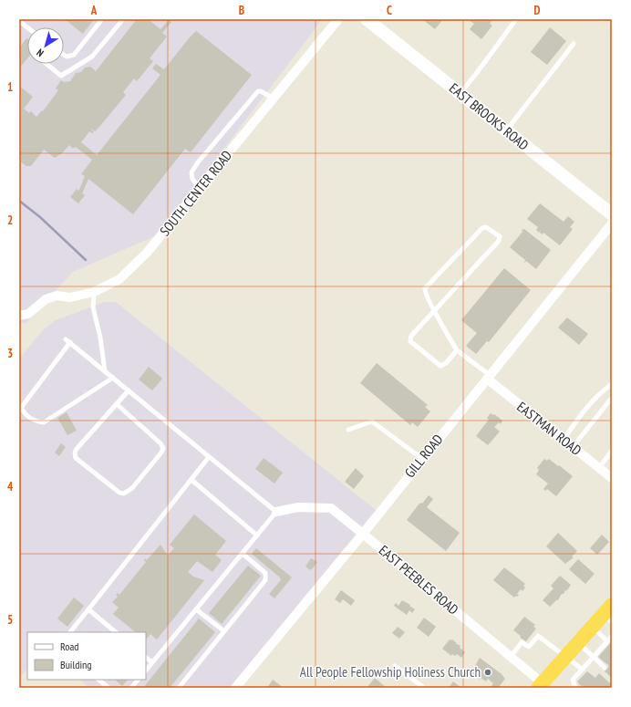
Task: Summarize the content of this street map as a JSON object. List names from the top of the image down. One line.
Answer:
{"streets":{"main road":["EAST BROOKS ROAD"],"street":["SOUTH CENTER ROAD","EASTMAN ROAD","GILL ROAD","EAST PEEBLES ROAD"]},"crossings":[["EASTMAN ROAD","GILL ROAD"],["GILL ROAD","EAST PEEBLES ROAD"]],"places":["All People Fellowship Holiness Church"],"legend":["Road","Building"],"north":"bottom left","grid":{"columns":["A","B","C","D"],"rows":["1","2","3","4","5"]}}
